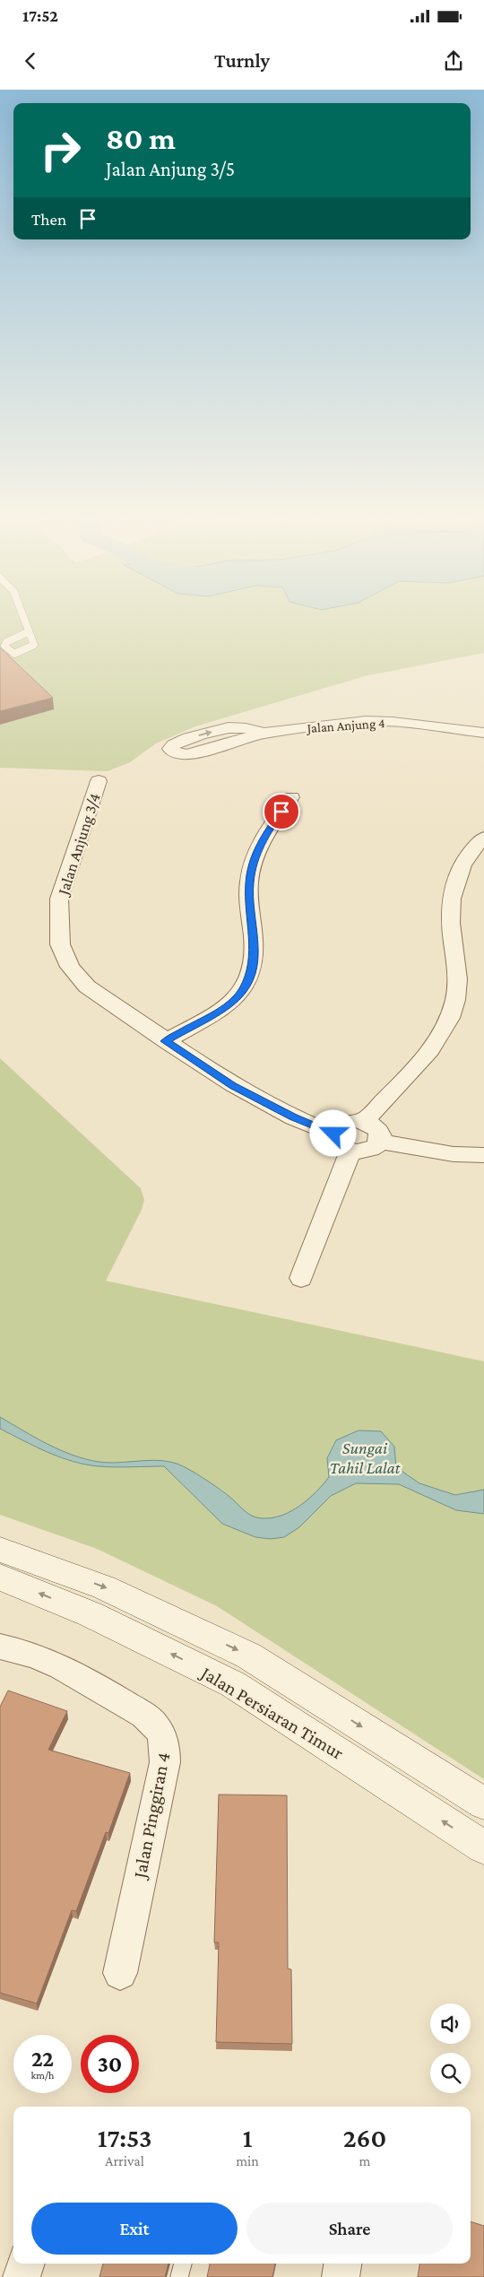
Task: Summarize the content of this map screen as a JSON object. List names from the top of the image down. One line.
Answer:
{"streets":{"street":["Jalan Anjung 4","Jalan Anjung 3/4","Jalan Persiaran Timur","Jalan Pinggiran 4"]},"water":["Sungai Tahil Lalat"],"page":{"status":"17:52","header":"Turnly","turn":["80 m","Jalan Anjung 3/5"],"then":"Then","speed":"22 km/h","limit":"30","eta":["17:53","Arrival","1","min","260","m"],"buttons":["Exit","Share"]}}
